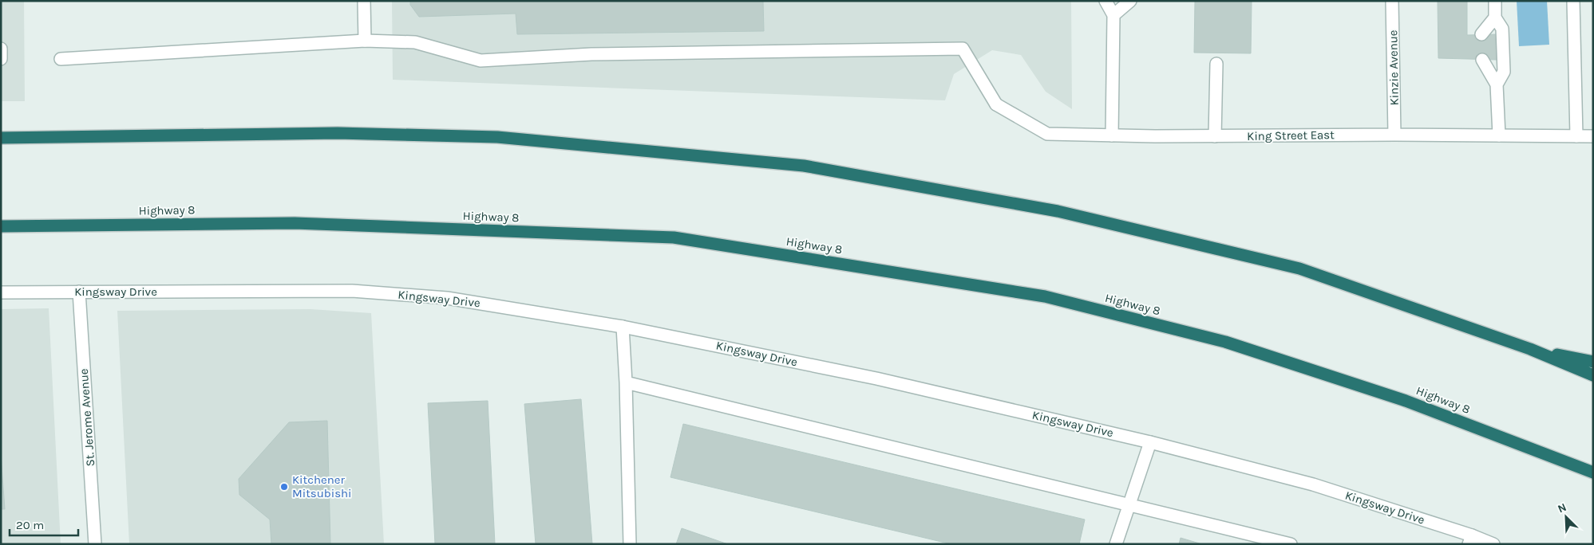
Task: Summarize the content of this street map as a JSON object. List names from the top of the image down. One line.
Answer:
{"streets":{"highway":["Highway 8"],"street":["Kinzie Avenue","King Street East","Kingsway Drive","St. Jerome Avenue"]},"crossings":[["Kinzie Avenue","King Street East"],["Kingsway Drive","St. Jerome Avenue"]],"places":["Kitchener Mitsubishi"],"scale_bar":"20 m","north":"top left"}
